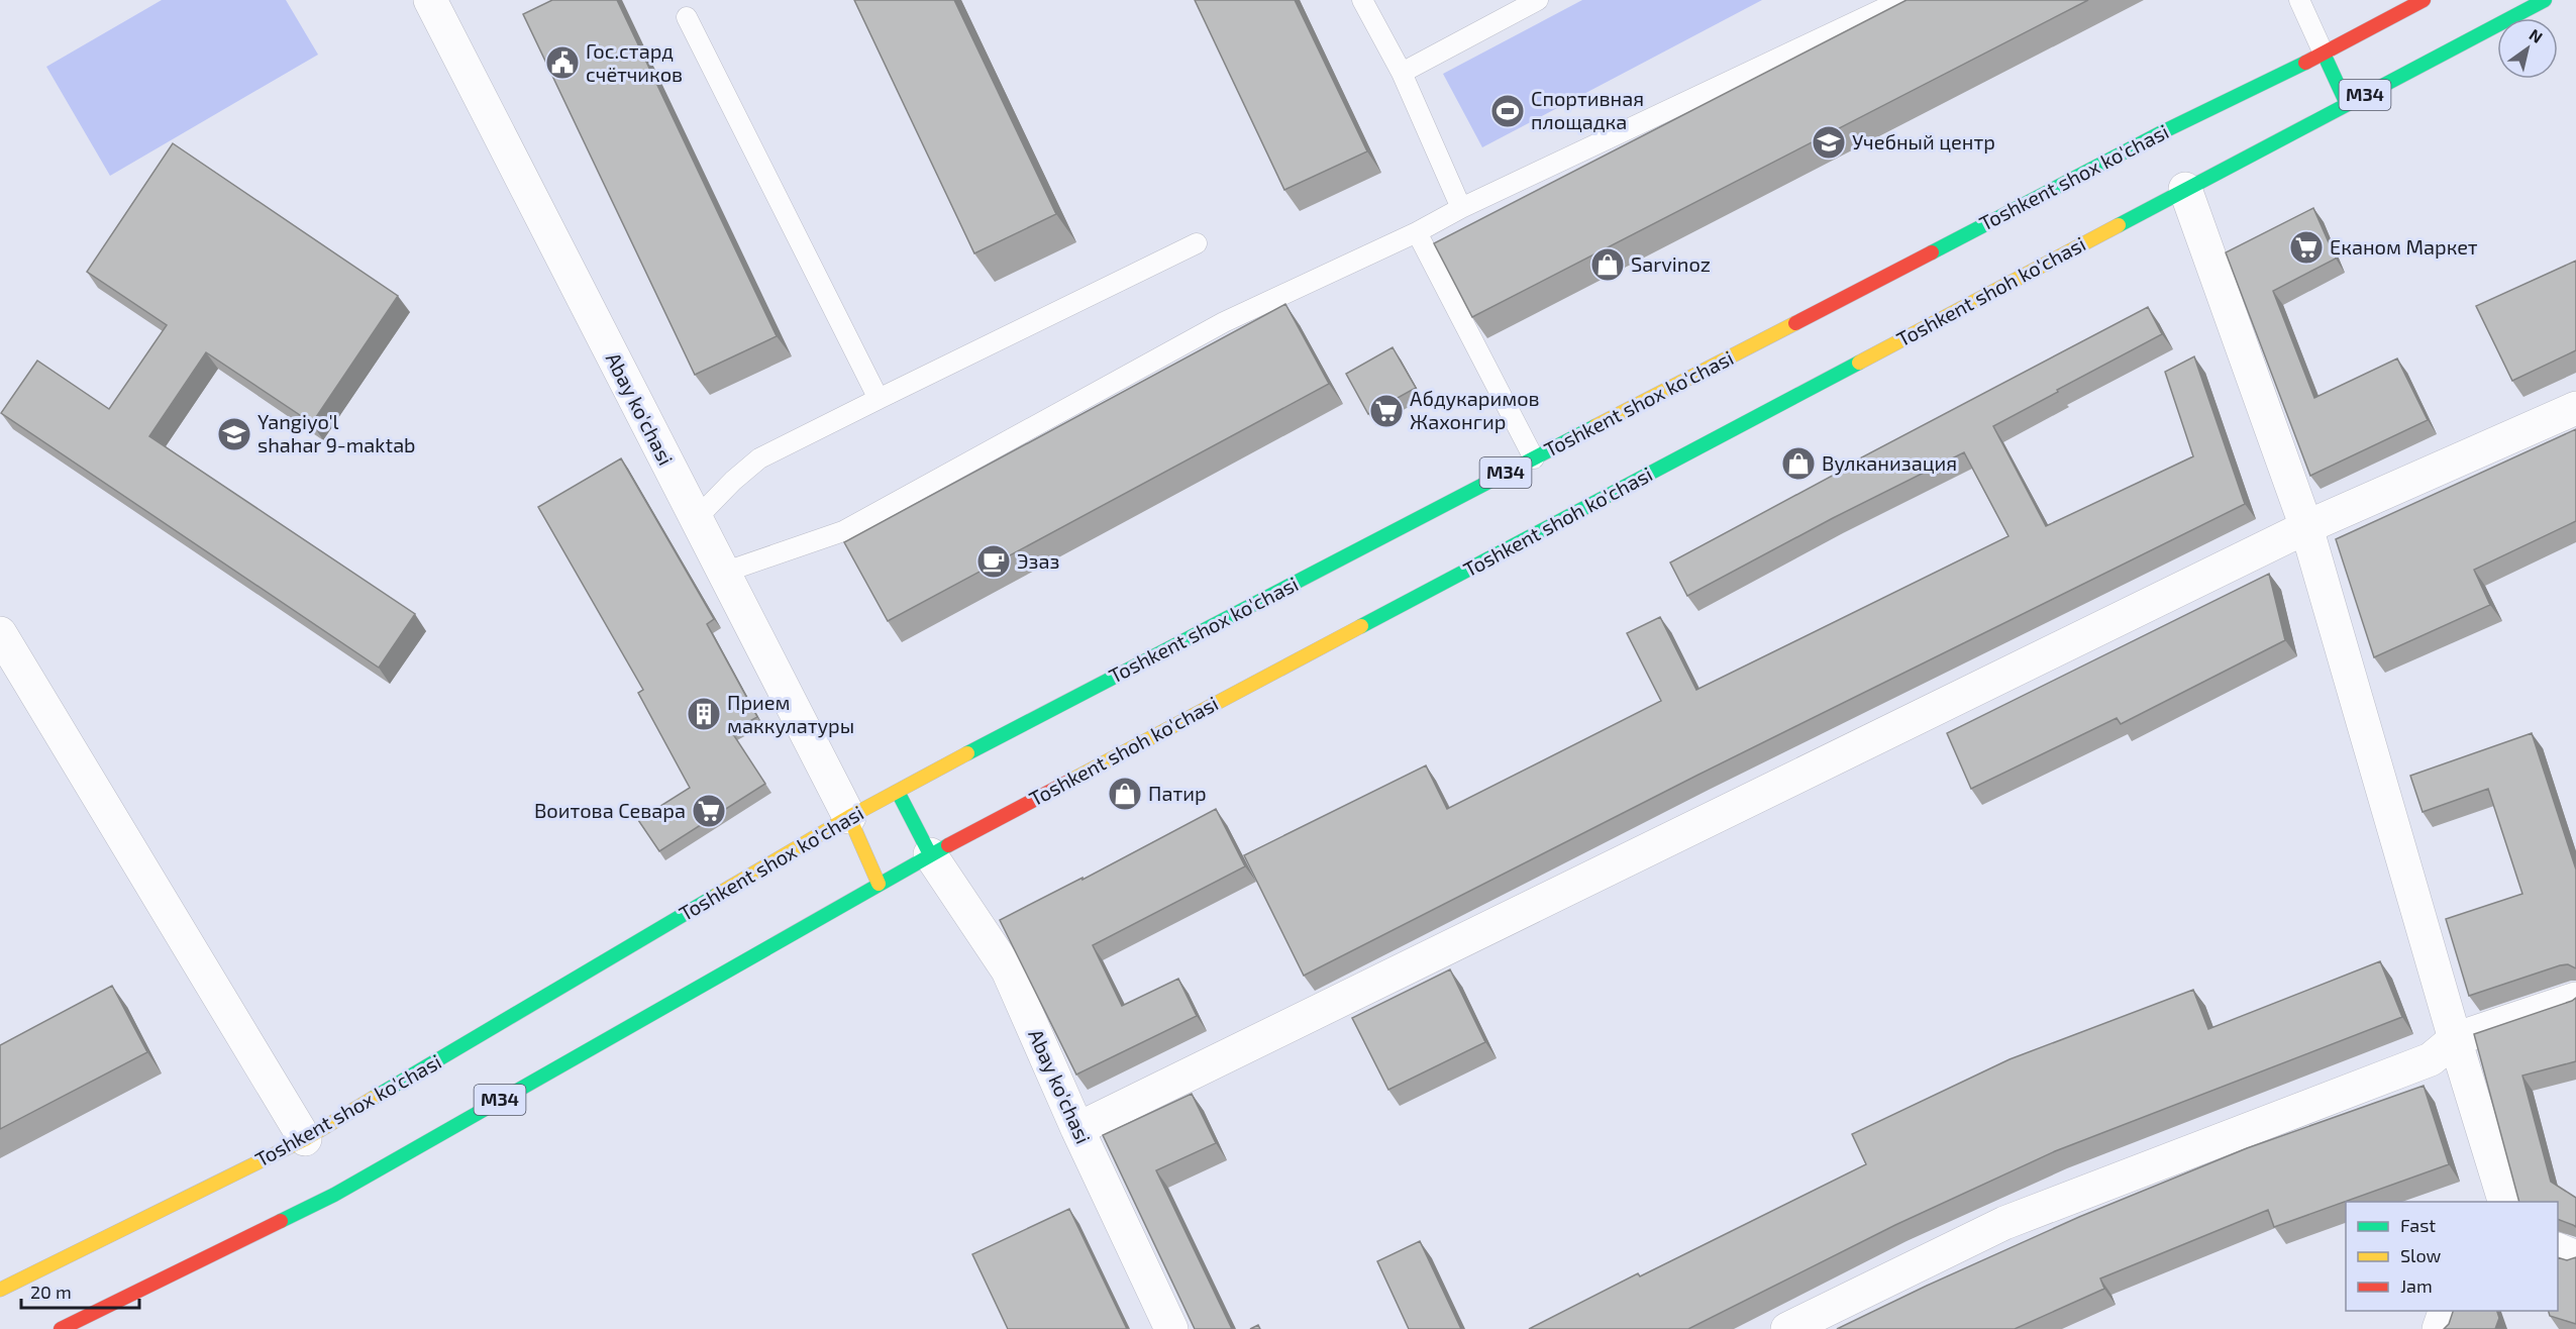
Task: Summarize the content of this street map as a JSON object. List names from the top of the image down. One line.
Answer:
{"streets":{"main road":["M34","Toshkent shox ko'chasi","Toshkent shoh ko'chasi"],"street":["Abay ko'chasi"]},"crossings":[["M34","Toshkent shoh ko'chasi"],["M34","Abay ko'chasi"],["Toshkent shox ko'chasi","Abay ko'chasi"],["Toshkent shoh ko'chasi","Abay ko'chasi"]],"places":{"public building":["Гос.стард счётчиков"],"sports":["Спортивная площадка"],"school or university":["Учебный центр","Yangiyo'l shahar 9-maktab"],"supermarket":["Еканом Маркет","Абдукаримов Жахонгир","Воитова Севара"],"shop":["Sarvinoz","Вулканизация","Патир"],"cafe":["Эзаз"],"building":["Прием маккулатуры"]},"legend":["Fast","Slow","Jam"],"scale_bar":"20 m","north":"top right"}
